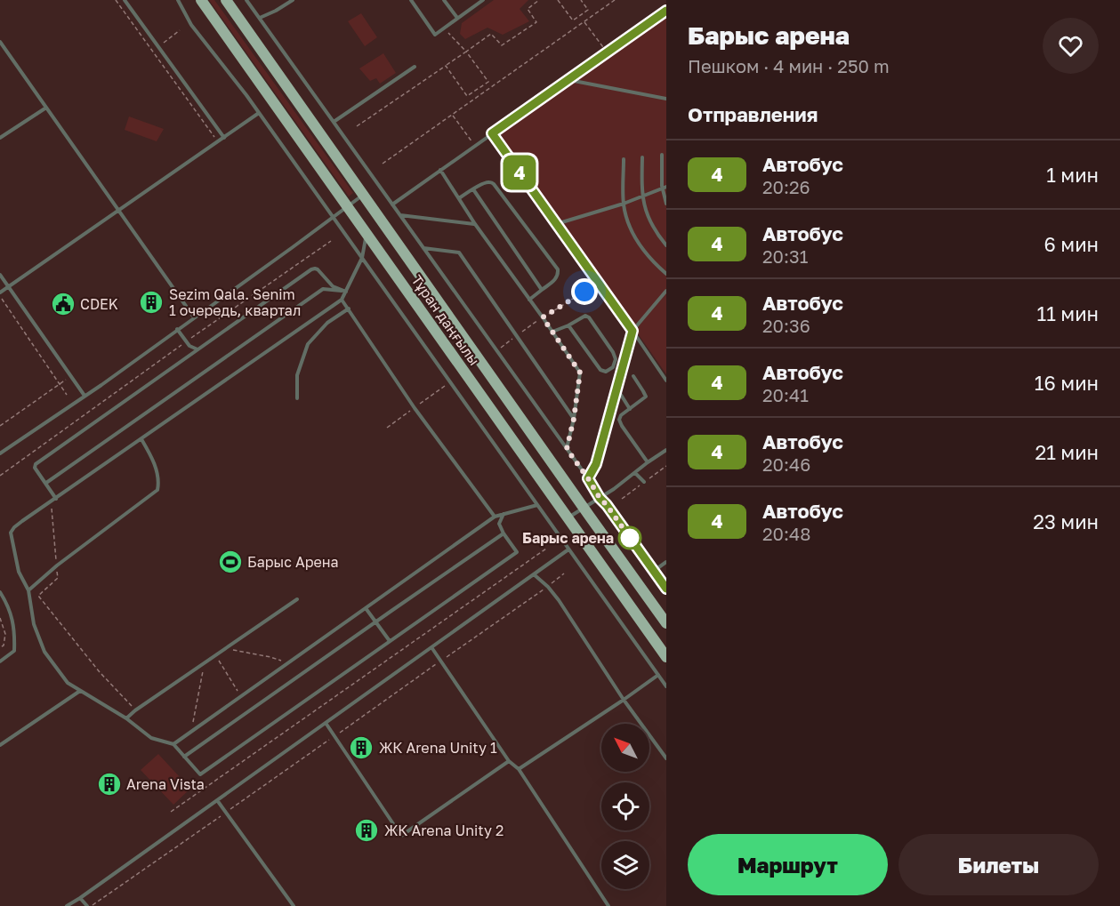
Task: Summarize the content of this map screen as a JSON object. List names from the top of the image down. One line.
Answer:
{"streets":{"main road":["Тұран даңғылы"]},"places":{"building":["Sezim Qala. Senim 1 очередь, квартал","ЖК Arena Unity 1","Arena Vista","ЖК Arena Unity 2"],"public building":["CDEK"],"other":["Барыс арена"],"sports":["Барыс Арена"]},"lines":["bus line 4"],"north":"top left","page":{"on_map":"4","heading":[["Барыс арена","Пешком · 4 мин · 250 m"],"Отправления"],"list":[{"mark":"4","name":"Автобус","note":"20:26","value":"1 мин"},{"mark":"4","name":"Автобус","note":"20:31","value":"6 мин"},{"mark":"4","name":"Автобус","note":"20:36","value":"11 мин"},{"mark":"4","name":"Автобус","note":"20:41","value":"16 мин"},{"mark":"4","name":"Автобус","note":"20:46","value":"21 мин"},{"mark":"4","name":"Автобус","note":"20:48","value":"23 мин"}],"buttons":["Маршрут","Билеты"]}}
